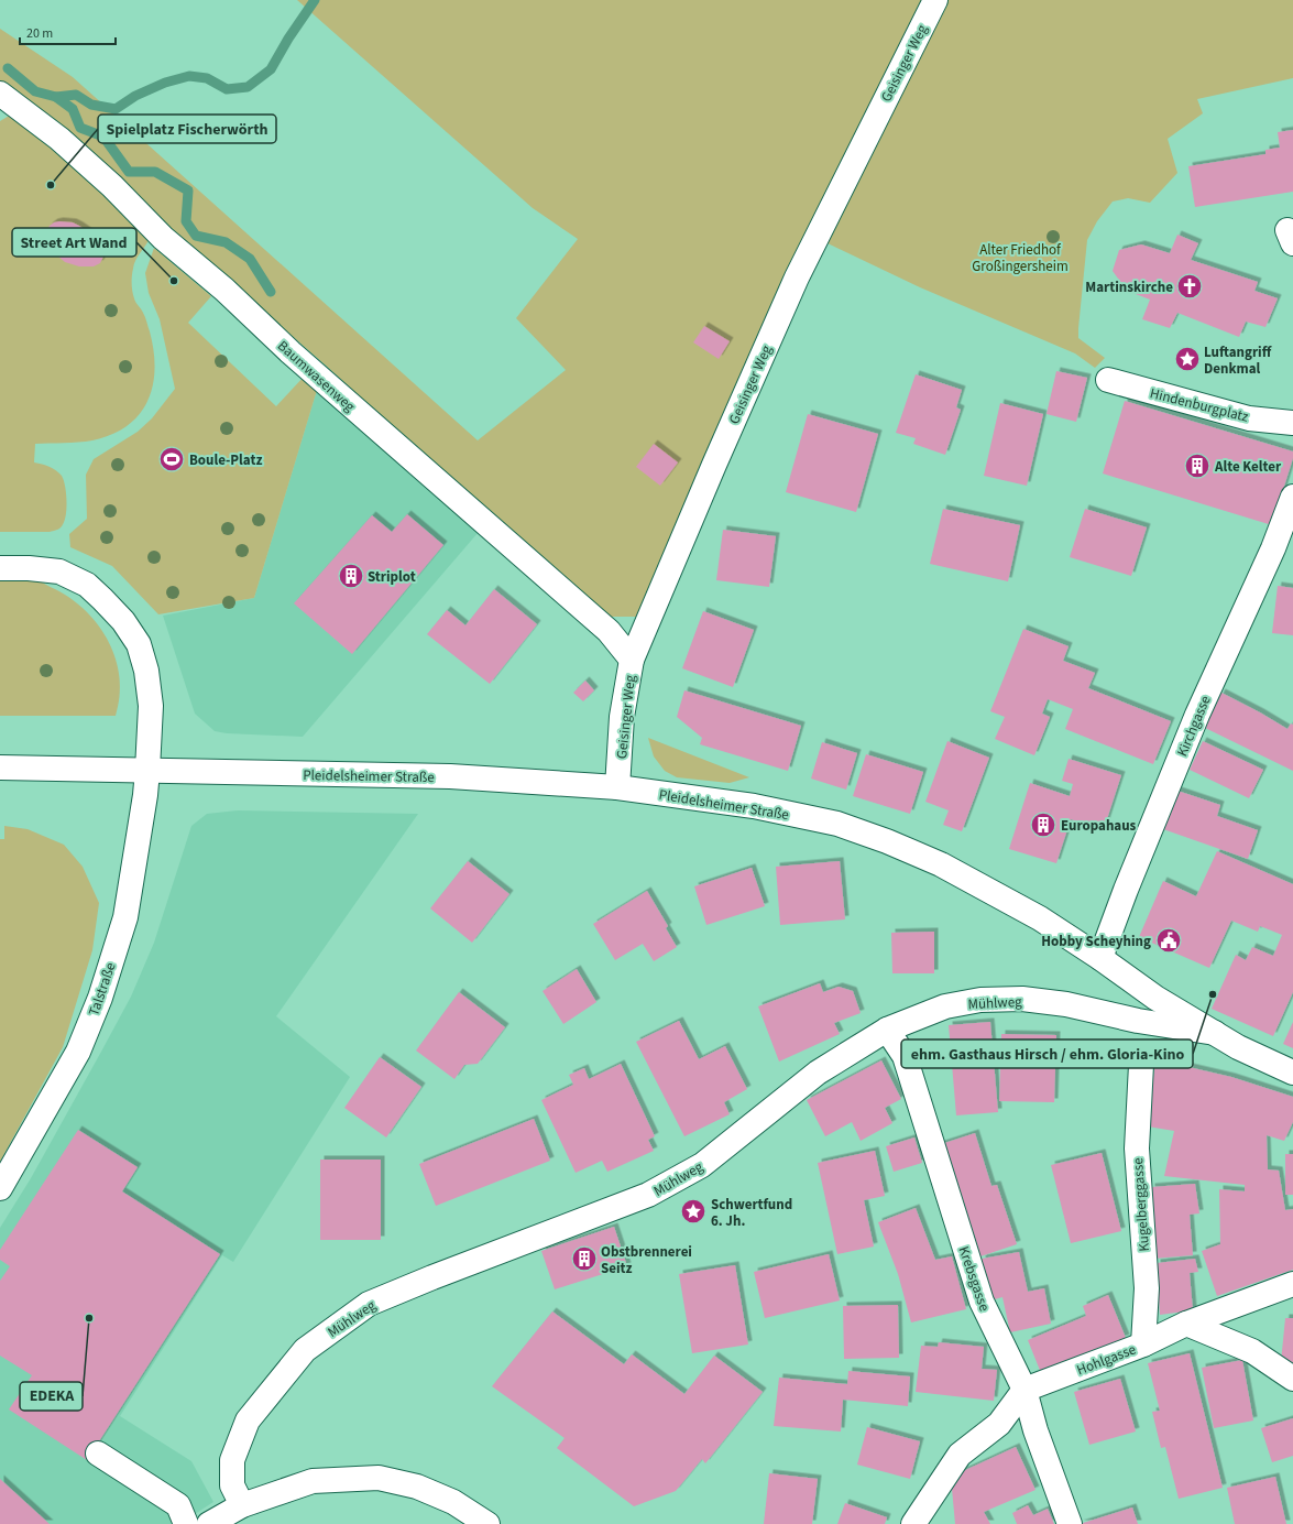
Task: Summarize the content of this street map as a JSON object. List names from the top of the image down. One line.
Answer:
{"streets":{"street":["Geisinger Weg","Baumwasenweg","Hindenburgplatz","Kirchgasse","Pleidelsheimer Straße","Talstraße","Mühlweg","Kugelberggasse","Krebsgasse","Hohlgasse"]},"crossings":[["Geisinger Weg","Baumwasenweg"],["Geisinger Weg","Pleidelsheimer Straße"],["Kirchgasse","Pleidelsheimer Straße"],["Pleidelsheimer Straße","Talstraße"],["Pleidelsheimer Straße","Mühlweg"],["Mühlweg","Krebsgasse"],["Kugelberggasse","Hohlgasse"],["Krebsgasse","Hohlgasse"]],"parks":["Alter Friedhof Großingersheim"],"places":{"other":["Spielplatz Fischerwörth","Street Art Wand","ehm. Gasthaus Hirsch / ehm. Gloria-Kino","EDEKA"],"church":["Martinskirche"],"place":["Luftangriff Denkmal","Schwertfund 6. Jh."],"sports":["Boule-Platz"],"building":["Alte Kelter","Striplot","Europahaus","Obstbrennerei Seitz"],"public building":["Hobby Scheyhing"]},"scale_bar":"20 m"}
